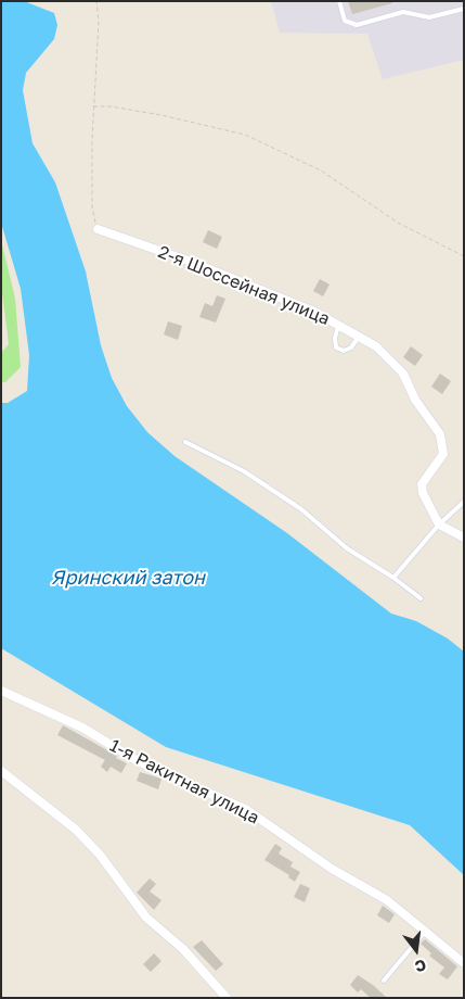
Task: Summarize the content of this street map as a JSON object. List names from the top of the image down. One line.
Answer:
{"streets":{"street":["2-я Шоссейная улица","1-я Ракитная улица"]},"water":["Яринский затон"],"north":"bottom"}
